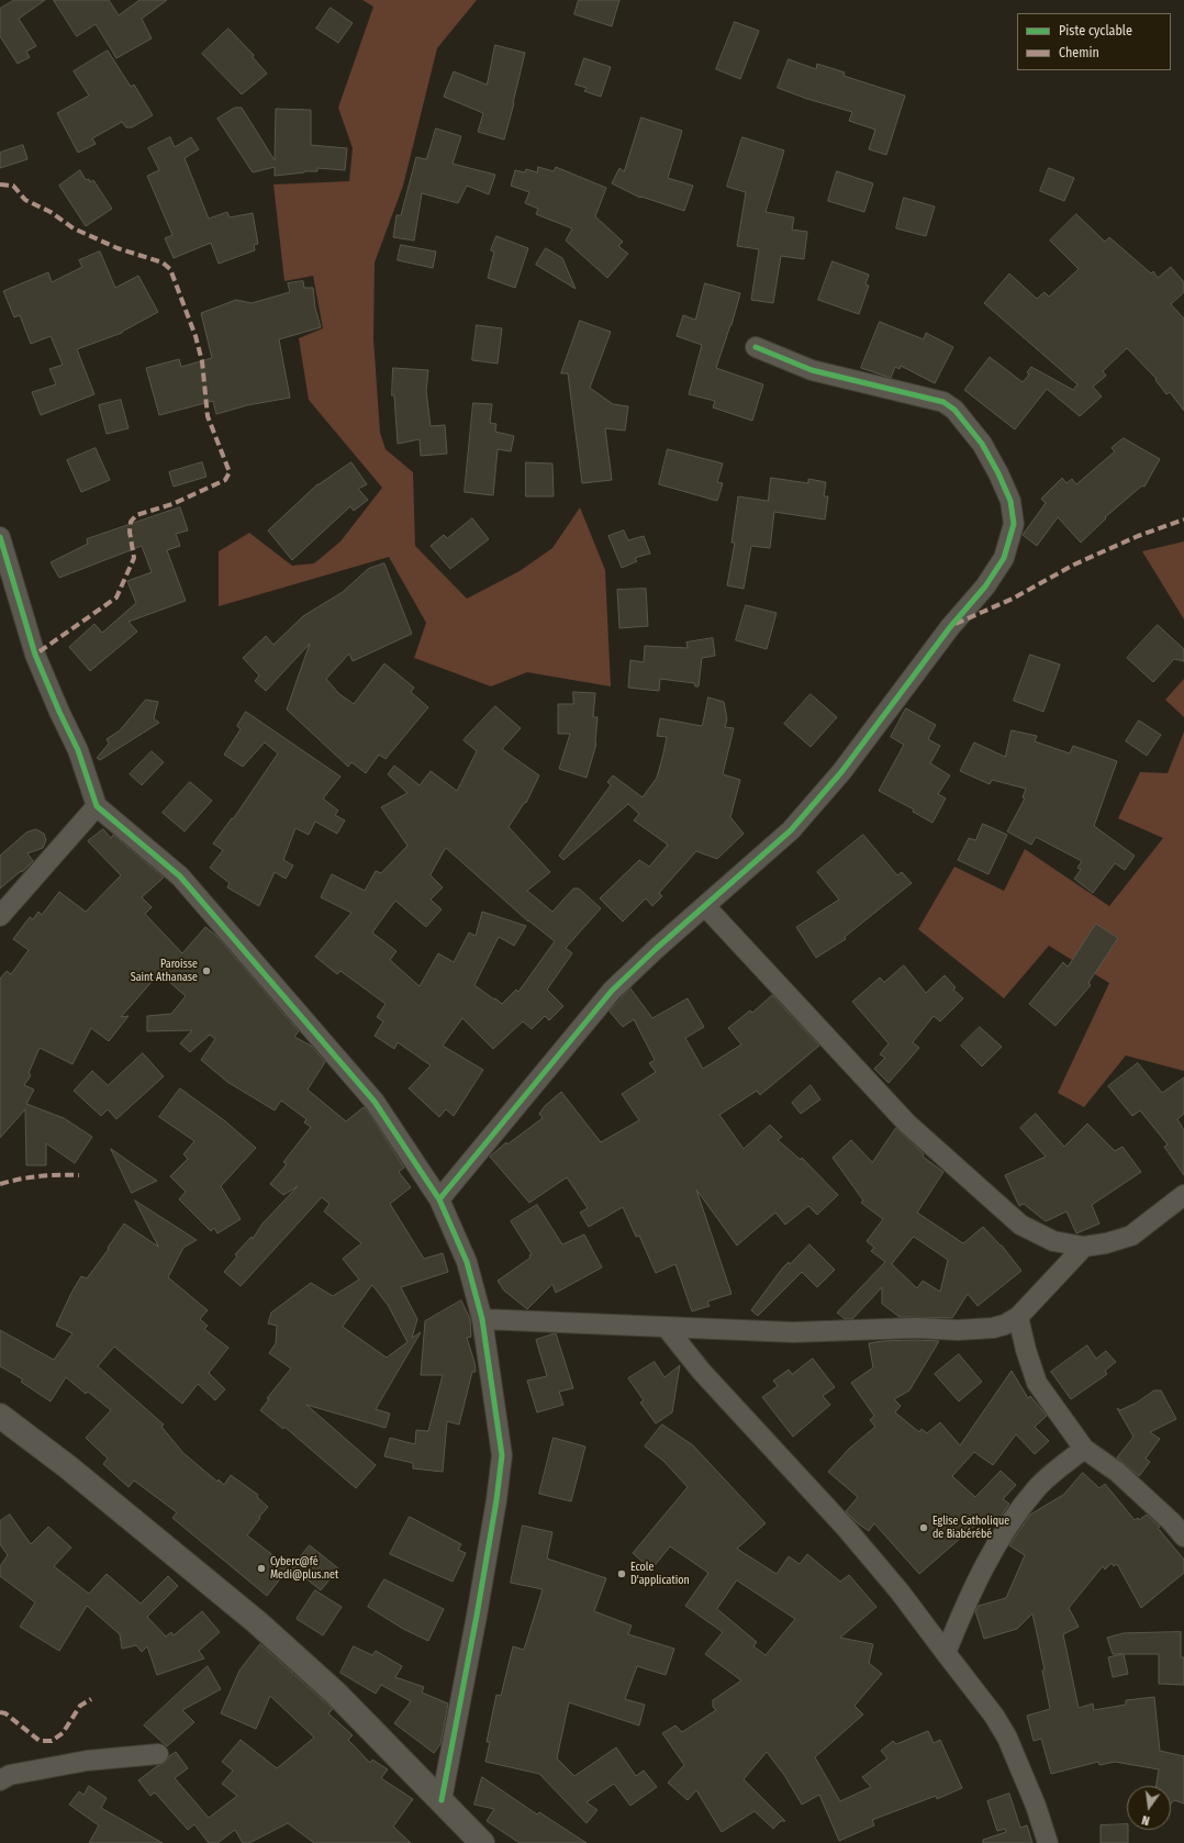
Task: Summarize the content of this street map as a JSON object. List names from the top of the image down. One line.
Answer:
{"places":["Paroisse Saint Athanase","Eglise Catholique de Biabérébé","Cyberc@fé Medi@plus.net","Ecole D'application"],"legend":["Piste cyclable","Chemin"],"north":"bottom"}
